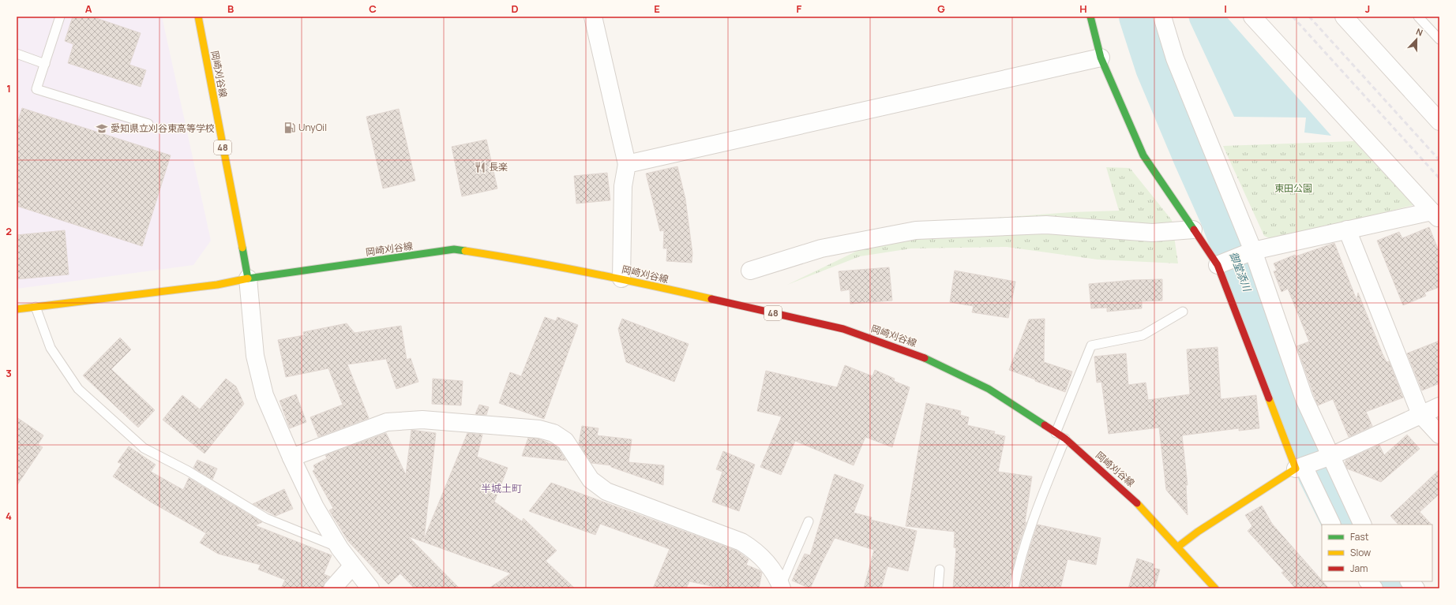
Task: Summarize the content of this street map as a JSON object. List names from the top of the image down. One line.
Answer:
{"streets":{"main road":["岡崎刈谷線","48"]},"districts":["半城土町"],"water":["御堂添川"],"parks":["東田公園"],"places":{"fuel station":["UnyOil"],"school or university":["愛知県立刈谷東高等学校"],"restaurant":["長楽"]},"legend":["Fast","Slow","Jam"],"north":"top","grid":{"columns":["A","B","C","D","E","F","G","H","I","J"],"rows":["1","2","3","4"]}}
